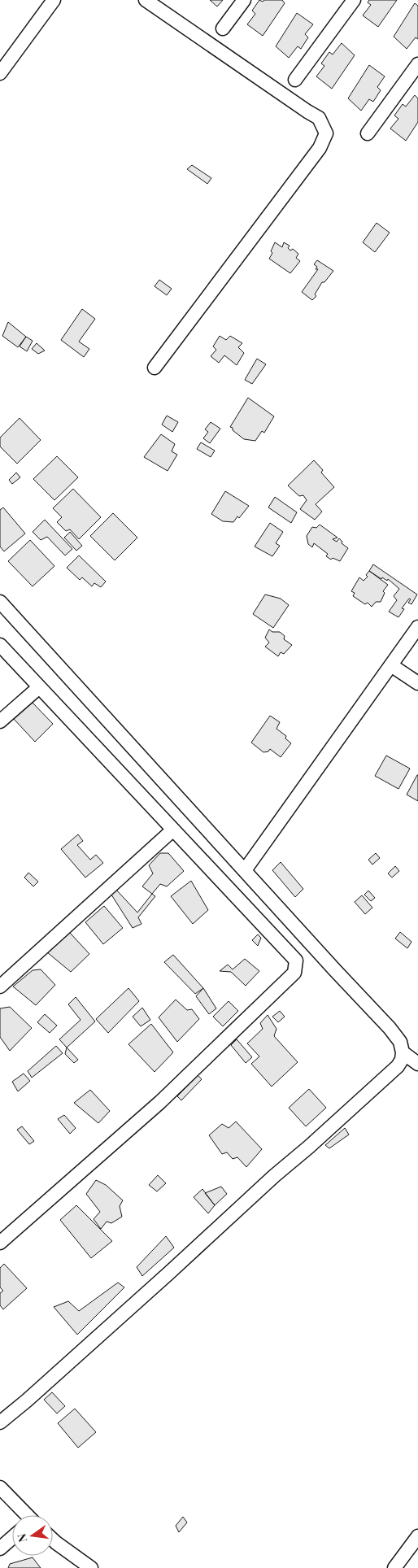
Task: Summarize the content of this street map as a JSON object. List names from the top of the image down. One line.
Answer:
{"north":"left"}
